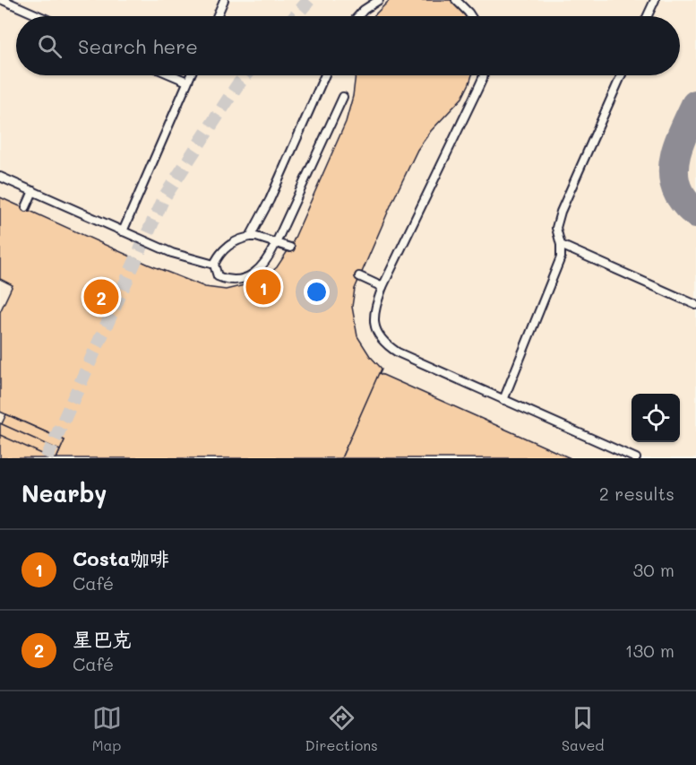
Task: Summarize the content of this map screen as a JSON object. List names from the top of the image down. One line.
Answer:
{"page":{"search":"Search here","pins":["1","2"],"heading":["Nearby","2 results"],"list":[{"mark":"1","name":"Costa咖啡","note":"Café","value":"30 m"},{"mark":"2","name":"星巴克","note":"Café","value":"130 m"}],"nav":["Map","Directions","Saved"]}}
